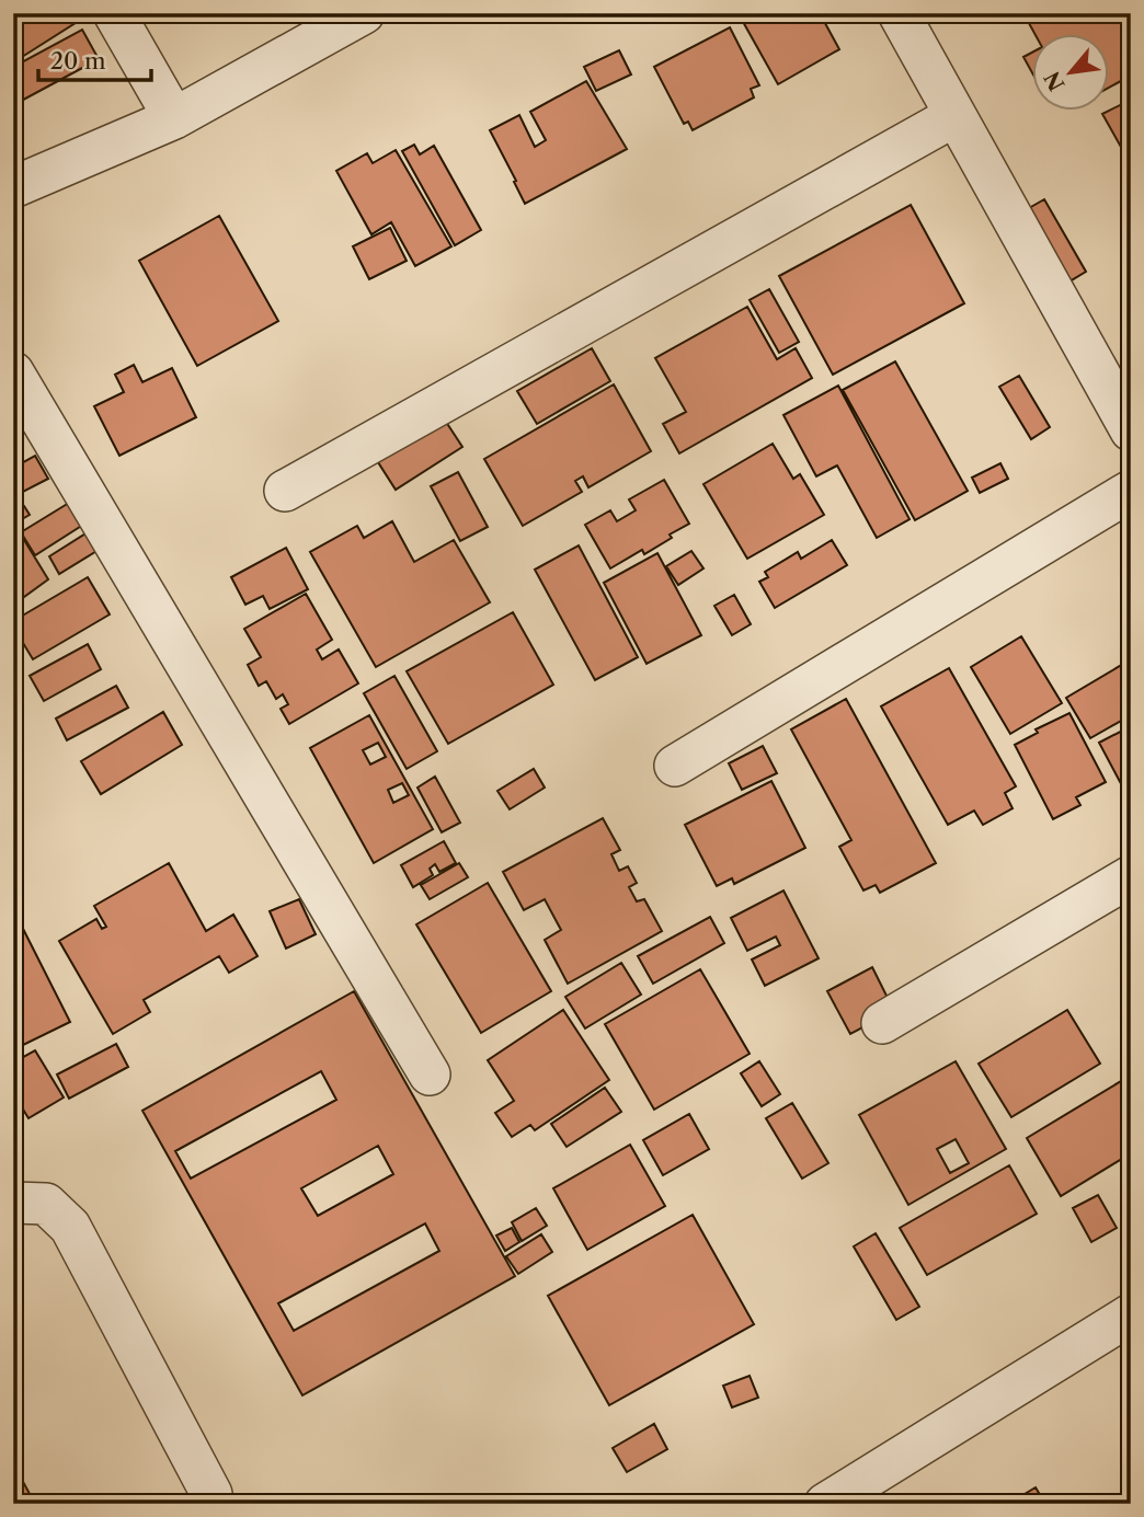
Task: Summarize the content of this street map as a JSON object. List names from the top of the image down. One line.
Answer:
{"scale_bar":"20 m","north":"bottom left"}
